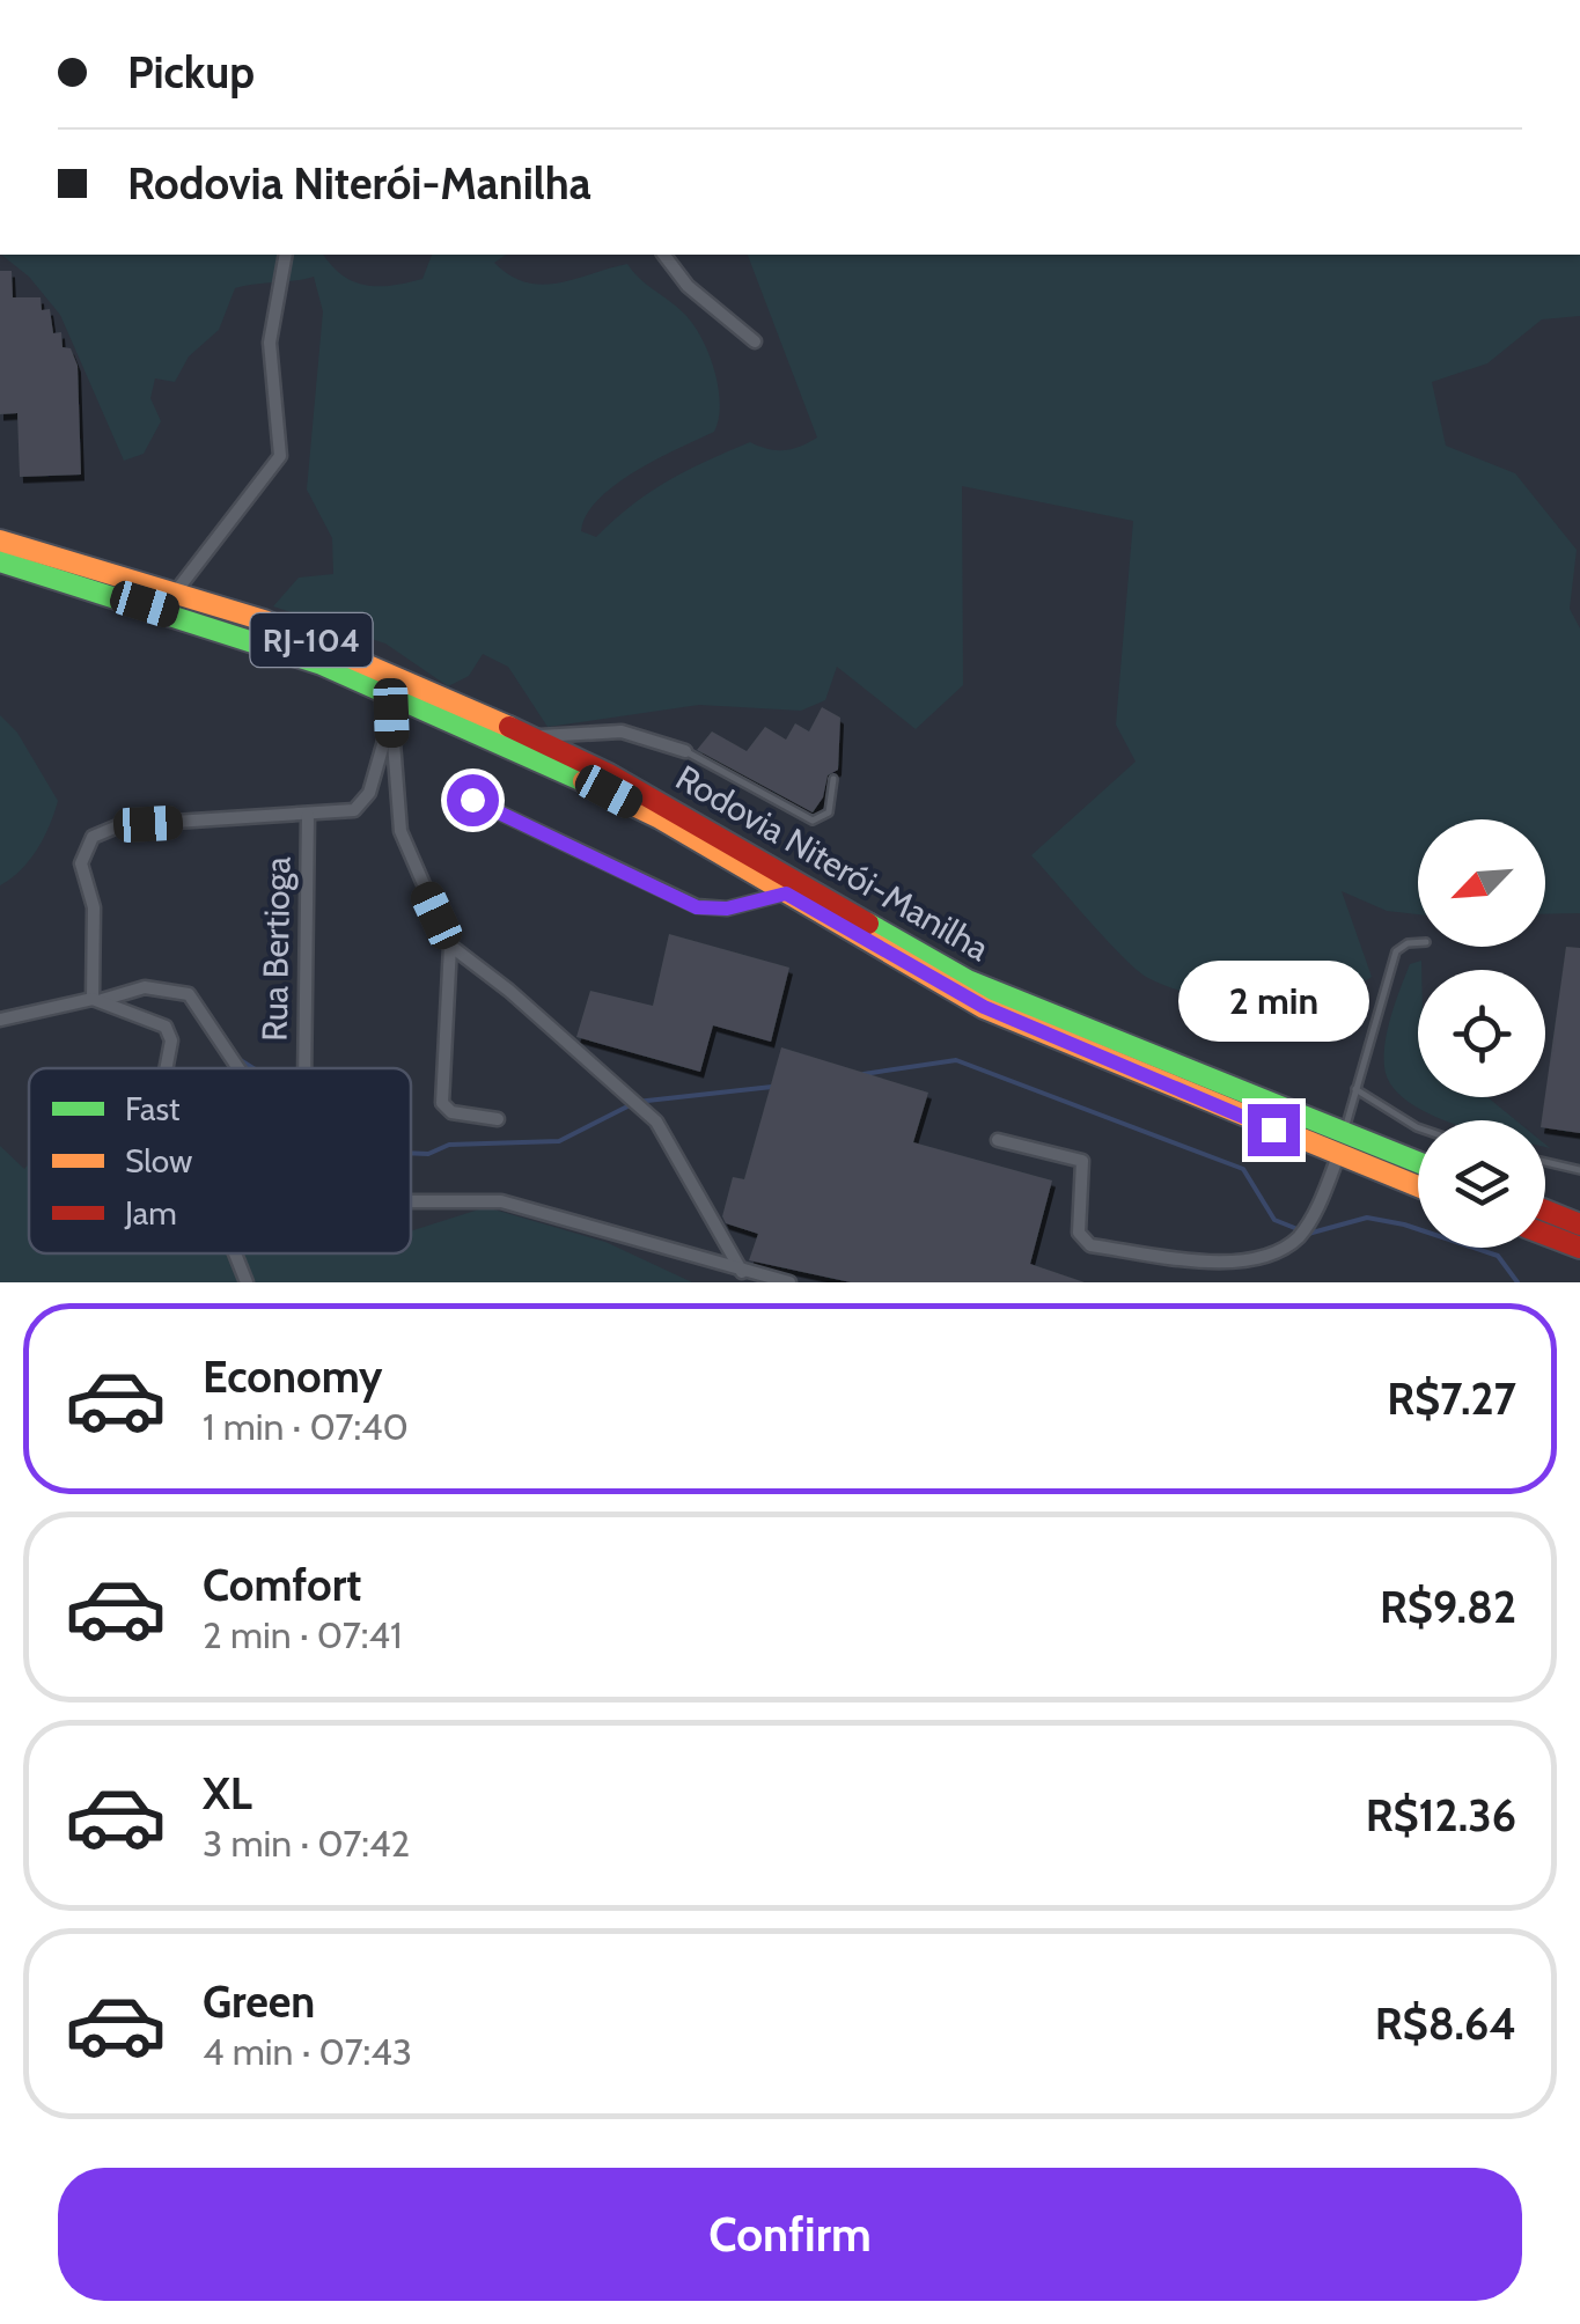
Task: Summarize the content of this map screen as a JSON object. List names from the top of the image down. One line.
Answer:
{"streets":{"highway":["RJ-104","Rodovia Niterói-Manilha"],"street":["Rua Bertioga"]},"legend":["Fast","Slow","Jam"],"north":"bottom left","page":{"banner":["Pickup","Rodovia Niterói-Manilha"],"bubble":"2 min","list":[{"name":"Economy","note":"1 min · 07:40","value":"R$7.27"},{"name":"Comfort","note":"2 min · 07:41","value":"R$9.82"},{"name":"XL","note":"3 min · 07:42","value":"R$12.36"},{"name":"Green","note":"4 min · 07:43","value":"R$8.64"}],"buttons":"Confirm"}}
